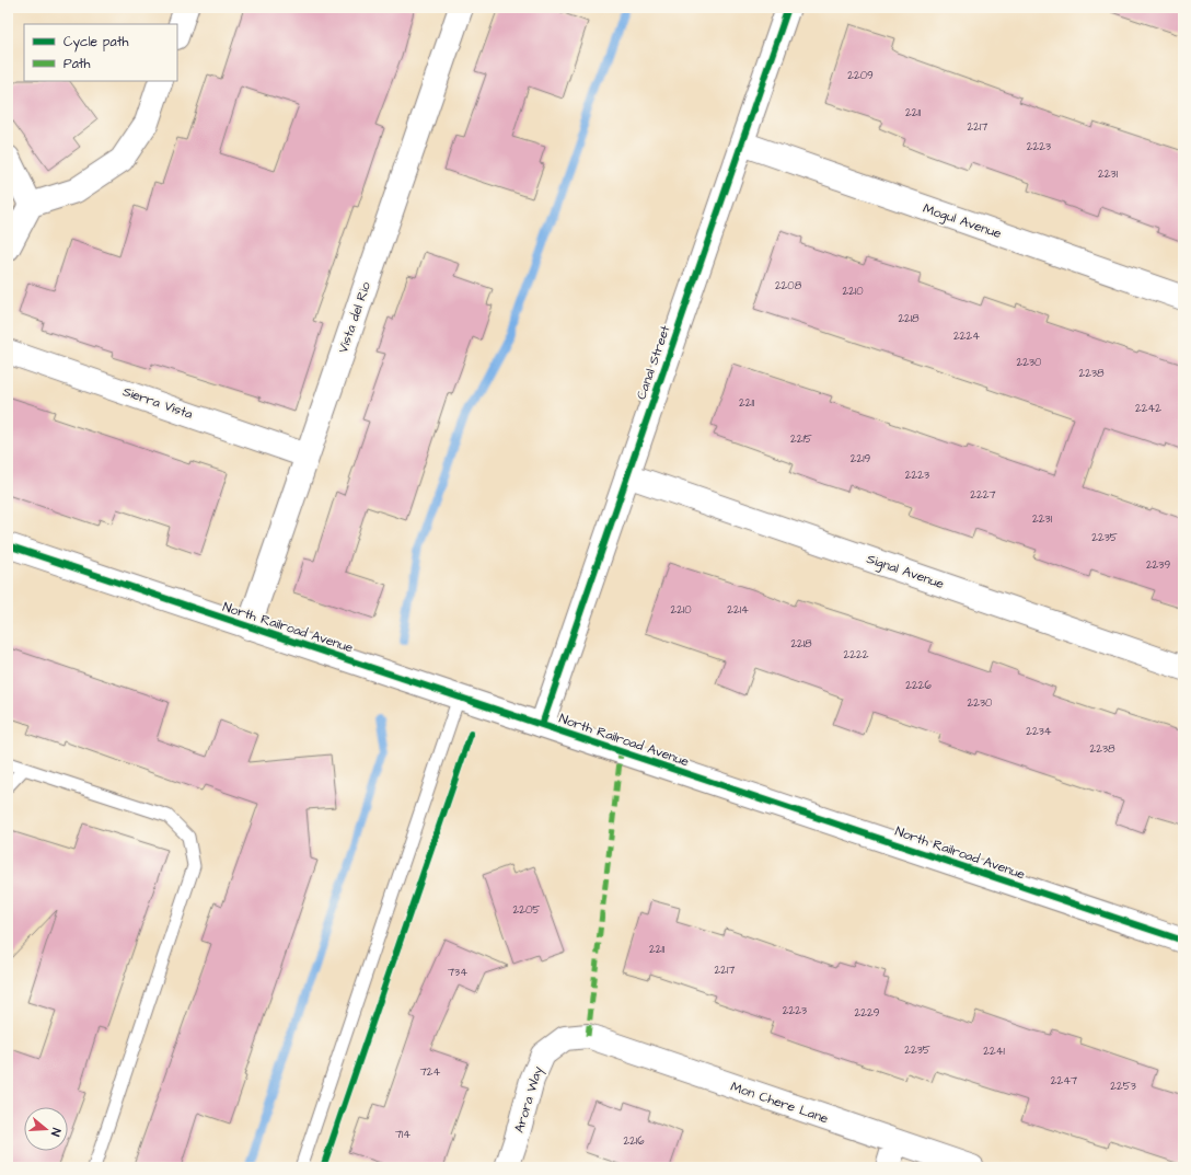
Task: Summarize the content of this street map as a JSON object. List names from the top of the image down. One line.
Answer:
{"streets":{"street":["Mogul Avenue","Vista del Rio","Canal Street","Sierra Vista","Signal Avenue","North Railroad Avenue","Arora Way","Mon Chere Lane"]},"crossings":[["Mogul Avenue","Canal Street"],["Vista del Rio","Sierra Vista"],["Vista del Rio","North Railroad Avenue"],["Canal Street","Signal Avenue"],["Canal Street","North Railroad Avenue"],["Arora Way","Mon Chere Lane"]],"house_numbers":["2209","2211","2217","2223","2231","2208","2210","2218","2224","2230","2238","2211","2242","2215","2219","2223","2227","2231","2235","2239","2210","2214","2218","2222","2226","2230","2234","2238","2205","2211","2217","734","2223","2229","2235","2241","724","2247","2253","714","2216"],"legend":["Cycle path","Path"],"north":"right"}
